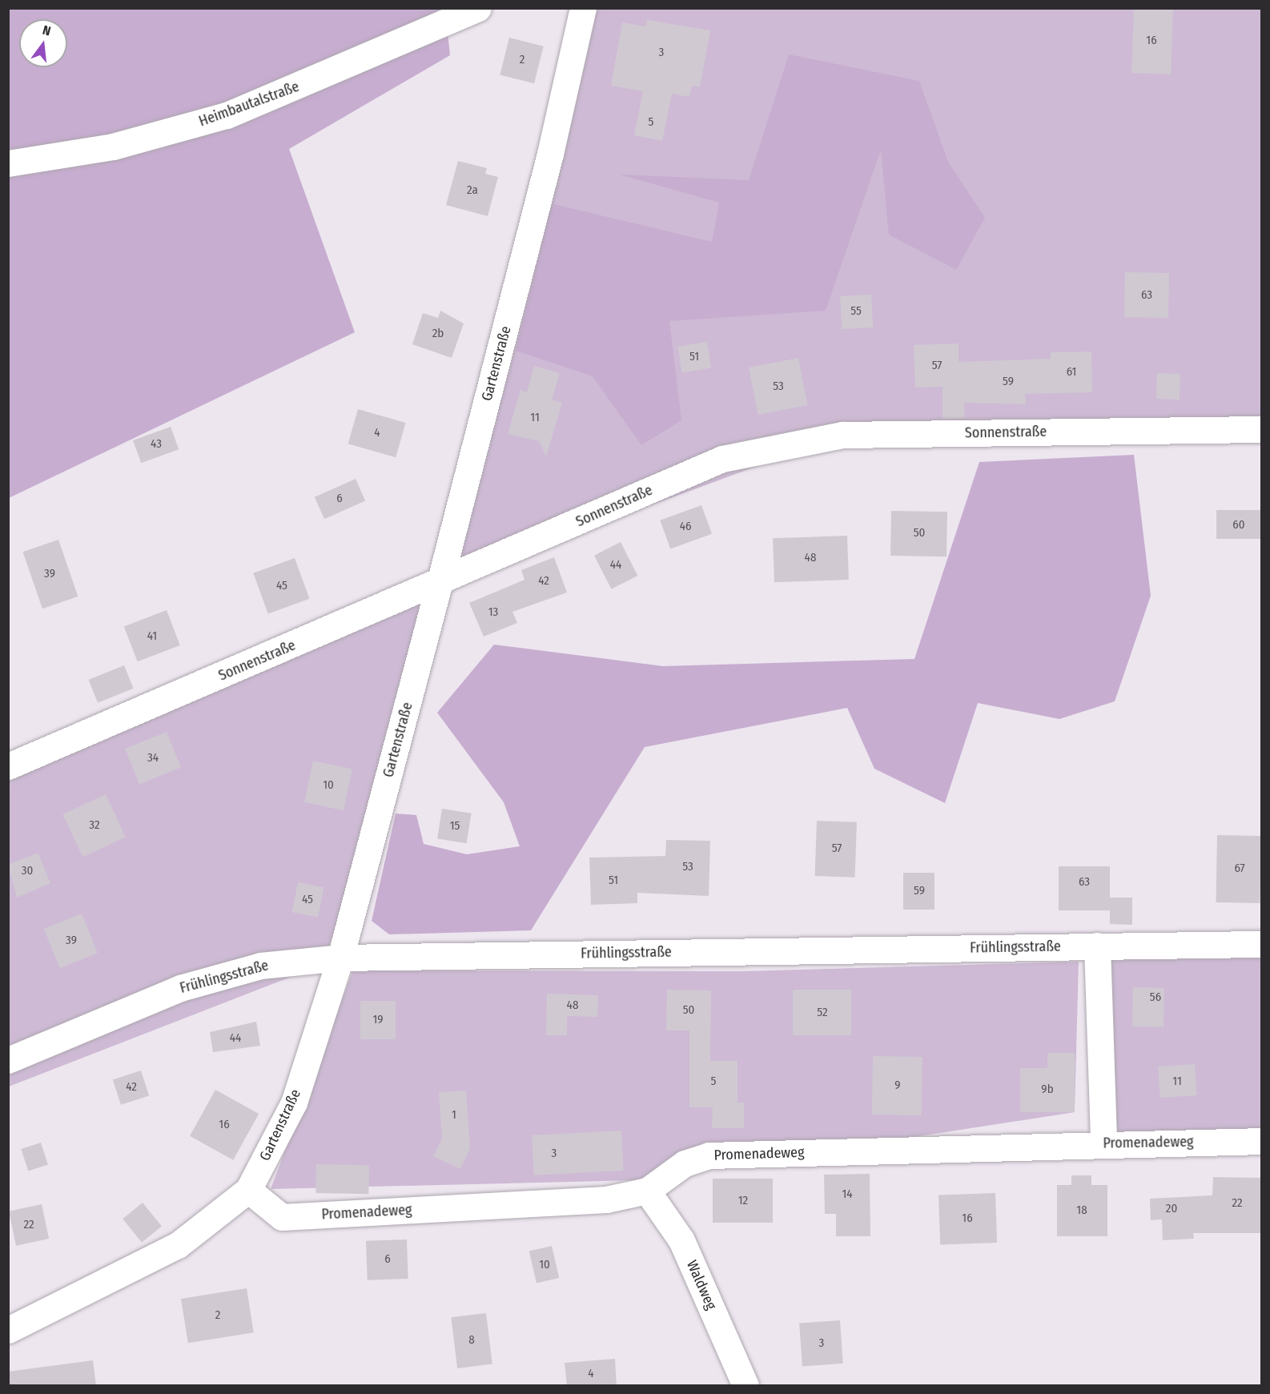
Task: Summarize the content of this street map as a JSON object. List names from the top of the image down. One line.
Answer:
{"streets":{"street":["Heimbautalstraße","Gartenstraße","Sonnenstraße","Frühlingsstraße","Promenadeweg","Waldweg"]},"crossings":[["Gartenstraße","Sonnenstraße"],["Gartenstraße","Frühlingsstraße"],["Gartenstraße","Promenadeweg"],["Promenadeweg","Waldweg"]],"house_numbers":["16","3","2","5","2a","63","55","2b","51","57","61","59","53","11","4","43","6","60","46","50","48","44","39","42","45","13","41","34","10","32","15","57","53","67","30","51","63","59","45","39","56","48","50","52","19","44","5","11","9","42","9b","1","16","3","14","12","22","20","18","16","22","6","10","2","8","3","4"],"north":"top"}
